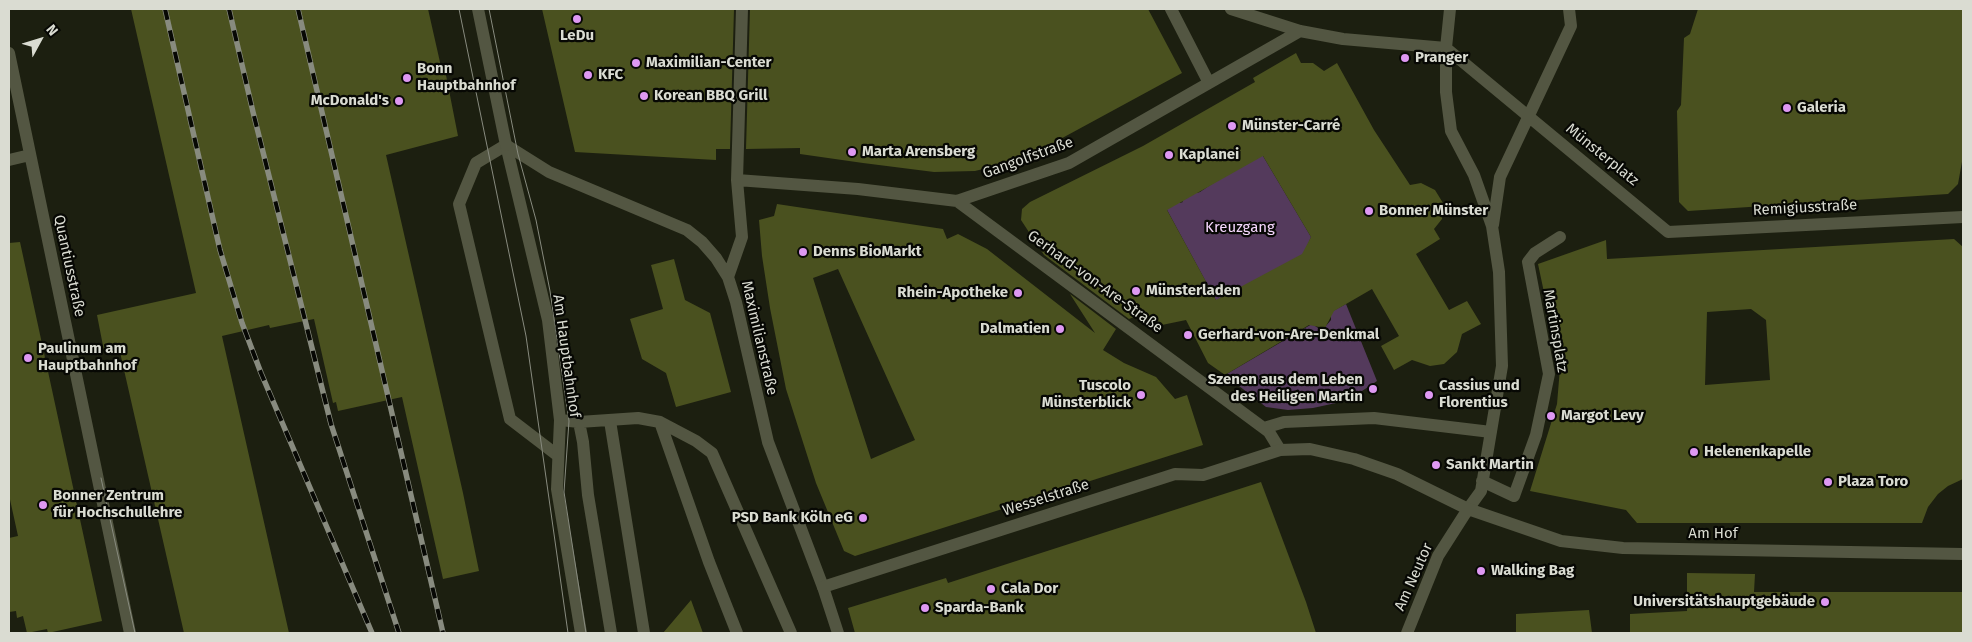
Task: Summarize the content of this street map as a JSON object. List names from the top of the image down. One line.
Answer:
{"streets":{"street":["Münsterplatz","Gangolfstraße","Remigiusstraße","Quantiusstraße","Gerhard-von-Are-Straße","Martinsplatz","Maximilianstraße","Am Hauptbahnhof","Wesselstraße","Am Hof","Am Neutor"]},"crossings":[["Münsterplatz","Remigiusstraße"],["Gangolfstraße","Gerhard-von-Are-Straße"],["Gangolfstraße","Maximilianstraße"],["Gerhard-von-Are-Straße","Wesselstraße"],["Maximilianstraße","Wesselstraße"],["Am Hof","Am Neutor"]],"parks":["Kreuzgang"],"places":["LeDu","Pranger","Maximilian-Center","KFC","Bonn Hauptbahnhof","Korean BBQ Grill","McDonald's","Galeria","Münster-Carré","Marta Arensberg","Kaplanei","Bonner Münster","Denns BioMarkt","Münsterladen","Rhein-Apotheke","Dalmatien","Gerhard-von-Are-Denkmal","Paulinum am Hauptbahnhof","Szenen aus dem Leben des Heiligen Martin","Tuscolo Münsterblick","Cassius und Florentius","Margot Levy","Helenenkapelle","Sankt Martin","Plaza Toro","Bonner Zentrum für Hochschullehre","PSD Bank Köln eG","Walking Bag","Cala Dor","Universitätshauptgebäude","Sparda-Bank"],"north":"top right"}
